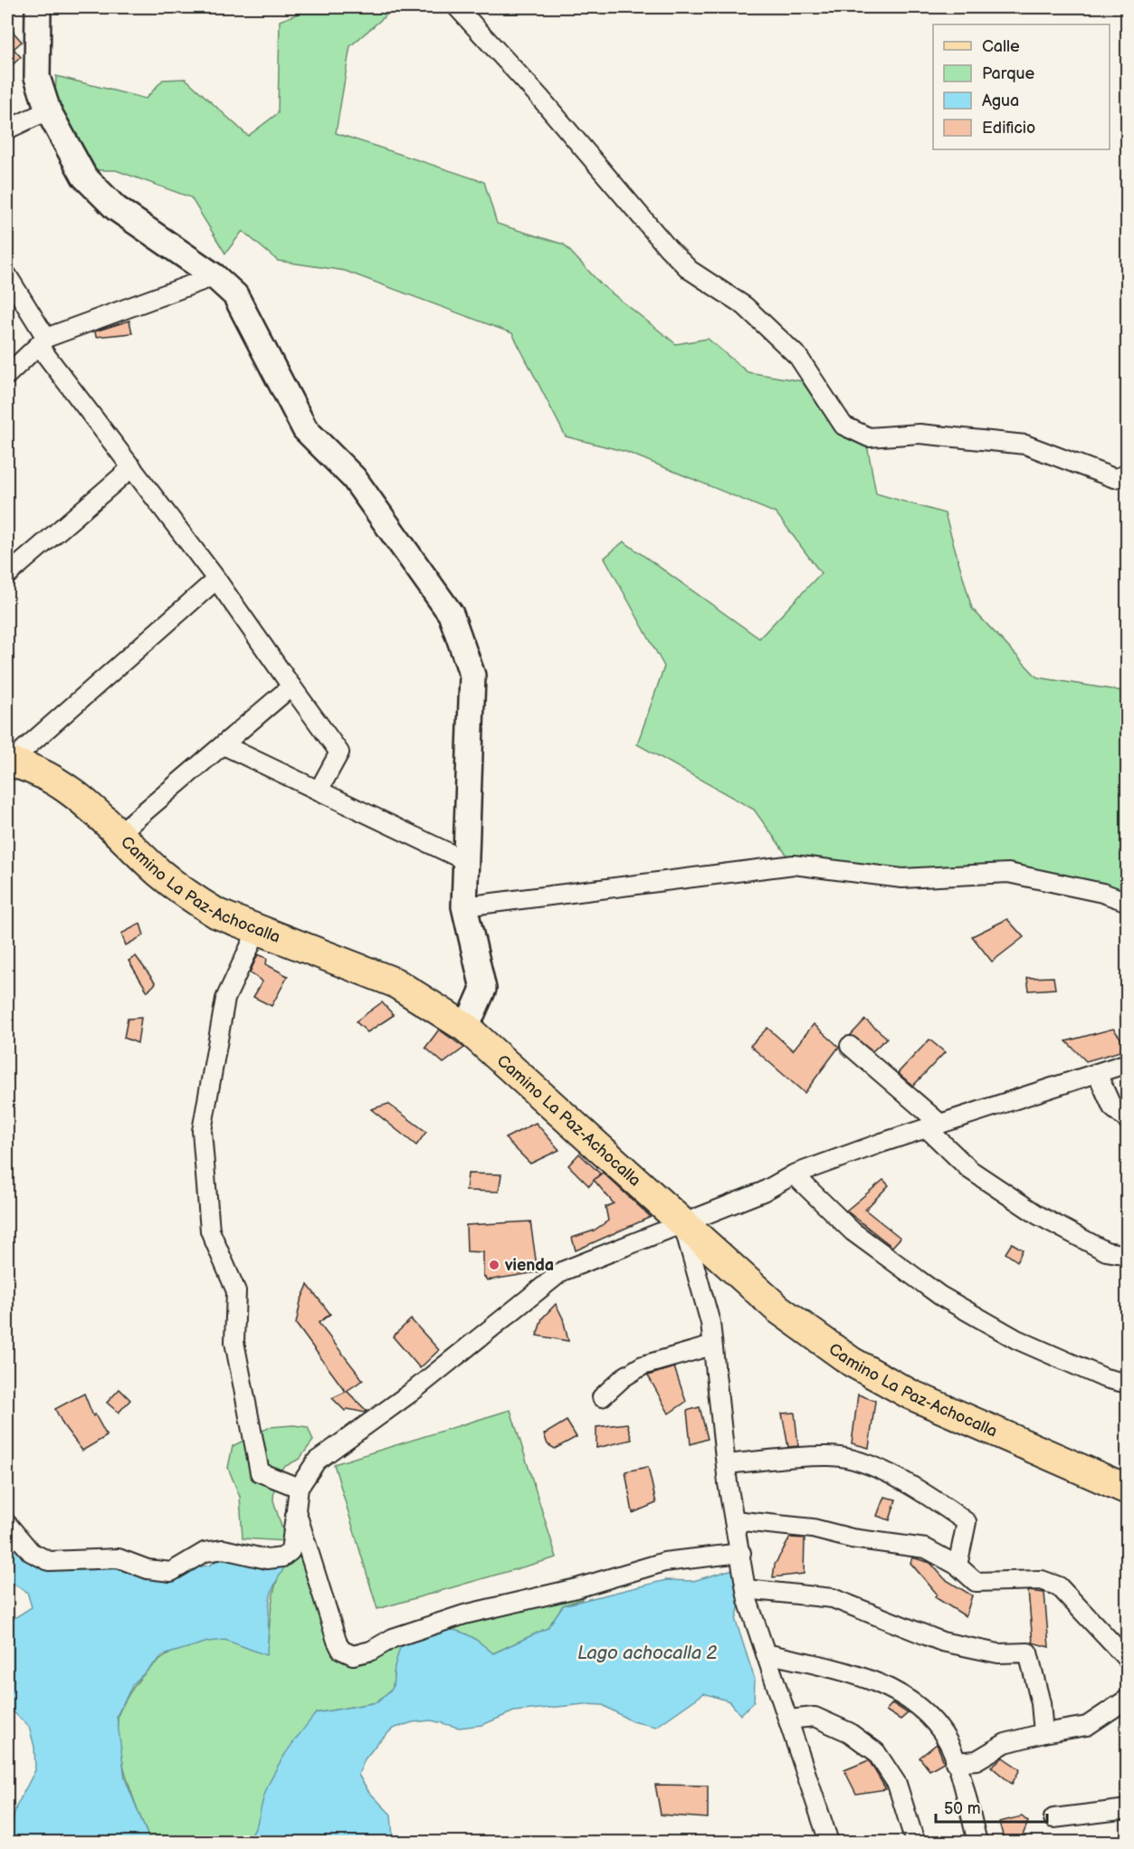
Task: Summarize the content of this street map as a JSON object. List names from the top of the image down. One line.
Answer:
{"streets":{"main road":["Camino La Paz-Achocalla"]},"water":["Lago achocalla 2"],"places":["vienda"],"legend":["Calle","Parque","Agua","Edificio"],"scale_bar":"50 m"}
